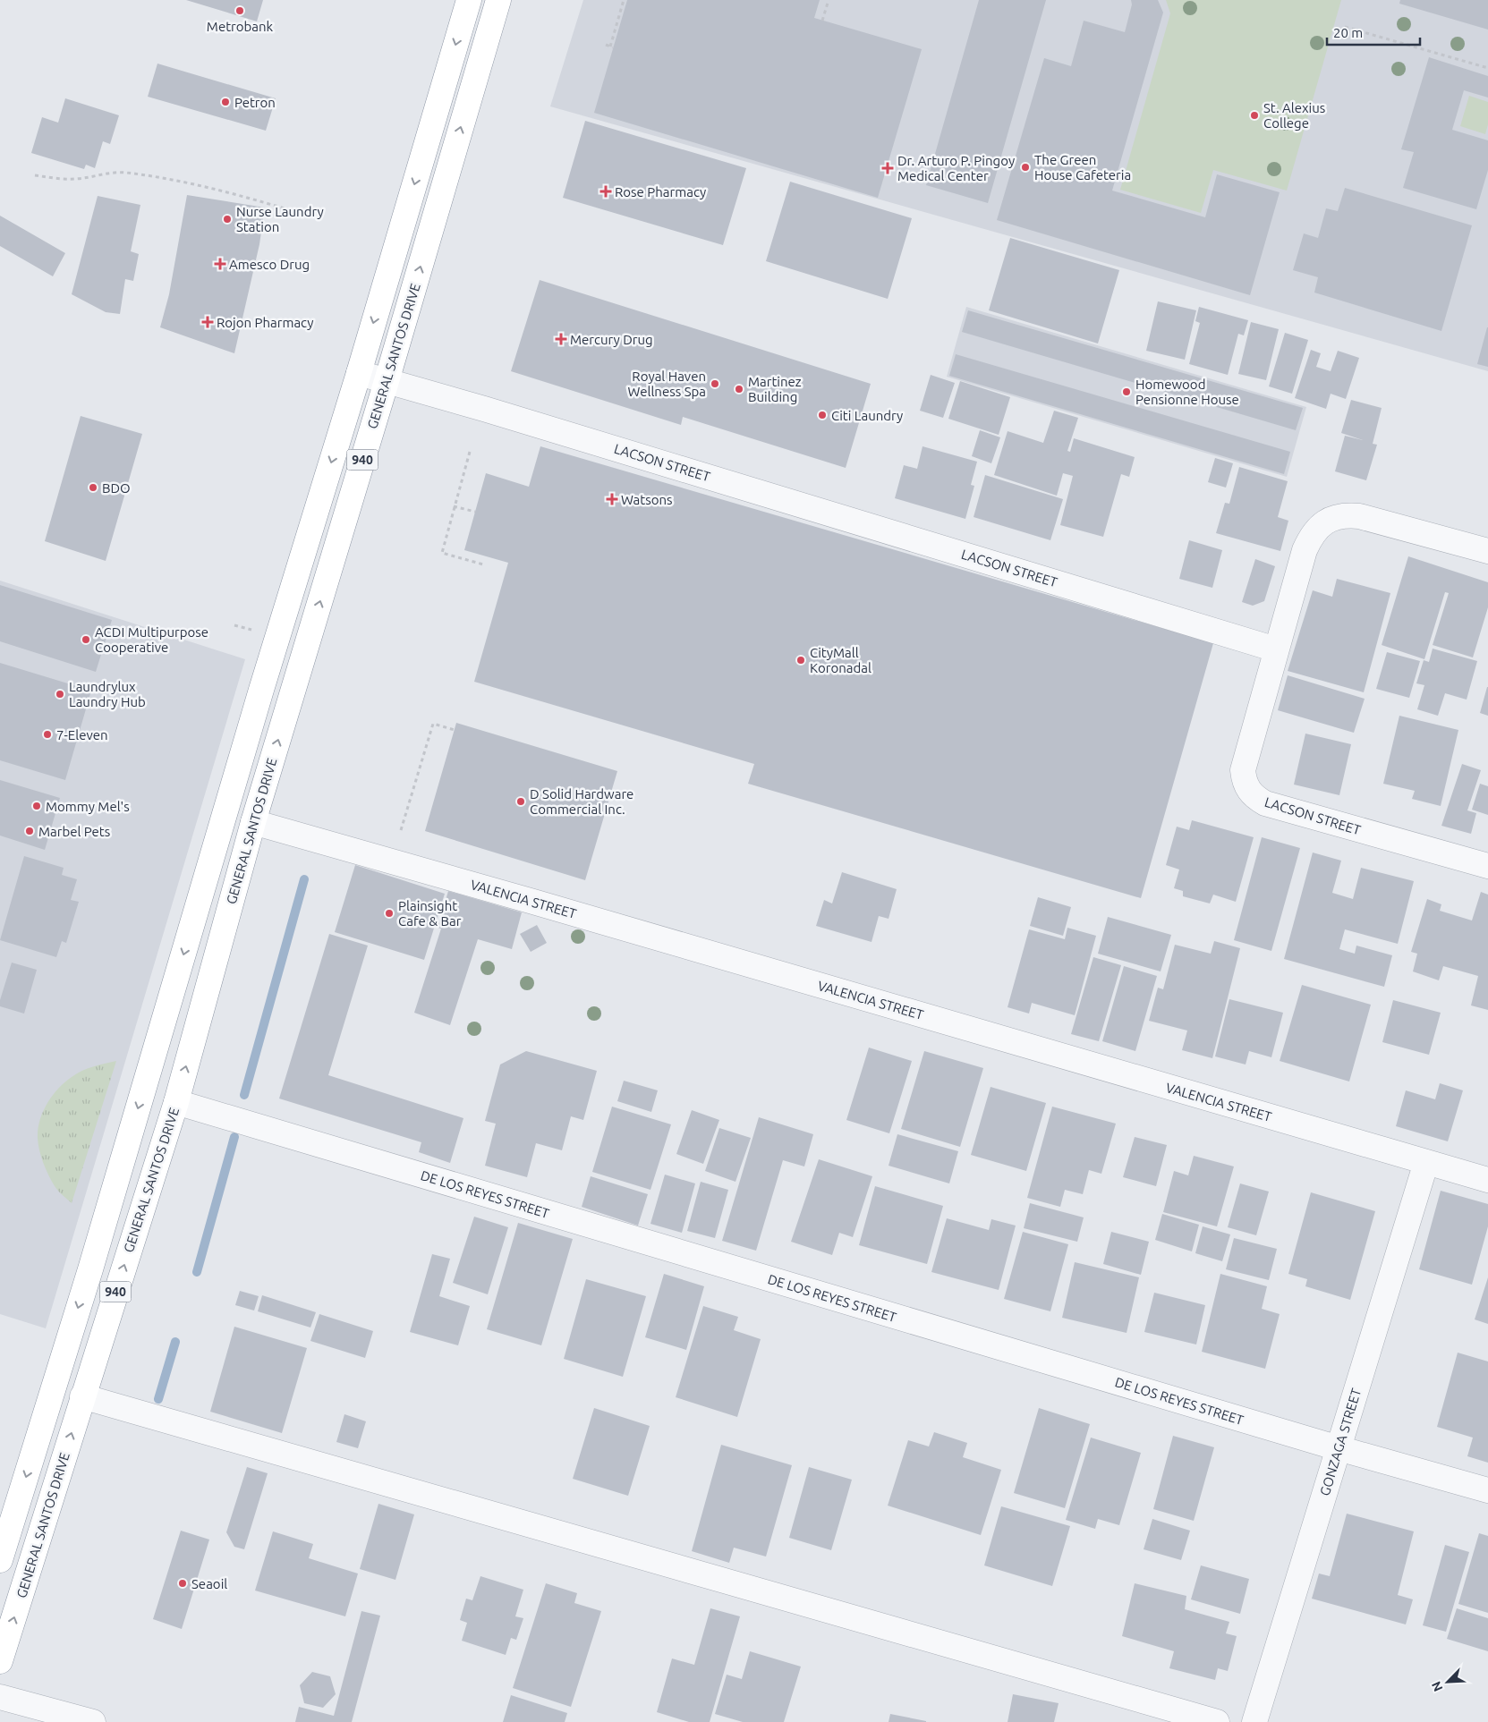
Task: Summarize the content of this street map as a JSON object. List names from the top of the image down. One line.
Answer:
{"streets":{"highway":["GENERAL SANTOS DRIVE","940"],"street":["LACSON STREET","VALENCIA STREET","DE LOS REYES STREET","GONZAGA STREET"]},"crossings":[["GENERAL SANTOS DRIVE","LACSON STREET"],["GENERAL SANTOS DRIVE","VALENCIA STREET"],["GENERAL SANTOS DRIVE","DE LOS REYES STREET"],["940","LACSON STREET"],["VALENCIA STREET","GONZAGA STREET"],["DE LOS REYES STREET","GONZAGA STREET"]],"places":{"other":["Metrobank","Petron","St. Alexius College","The Green House Cafeteria","Nurse Laundry Station","Royal Haven Wellness Spa","Martinez Building","Homewood Pensionne House","Citi Laundry","BDO","ACDI Multipurpose Cooperative","CityMall Koronadal","Laundrylux Laundry Hub","7-Eleven","D Solid Hardware Commercial Inc.","Mommy Mel's","Marbel Pets","Plainsight Cafe & Bar","Seaoil"],"health":["Dr. Arturo P. Pingoy Medical Center","Rose Pharmacy","Amesco Drug","Rojon Pharmacy","Mercury Drug","Watsons"]},"scale_bar":"20 m","north":"bottom left"}
